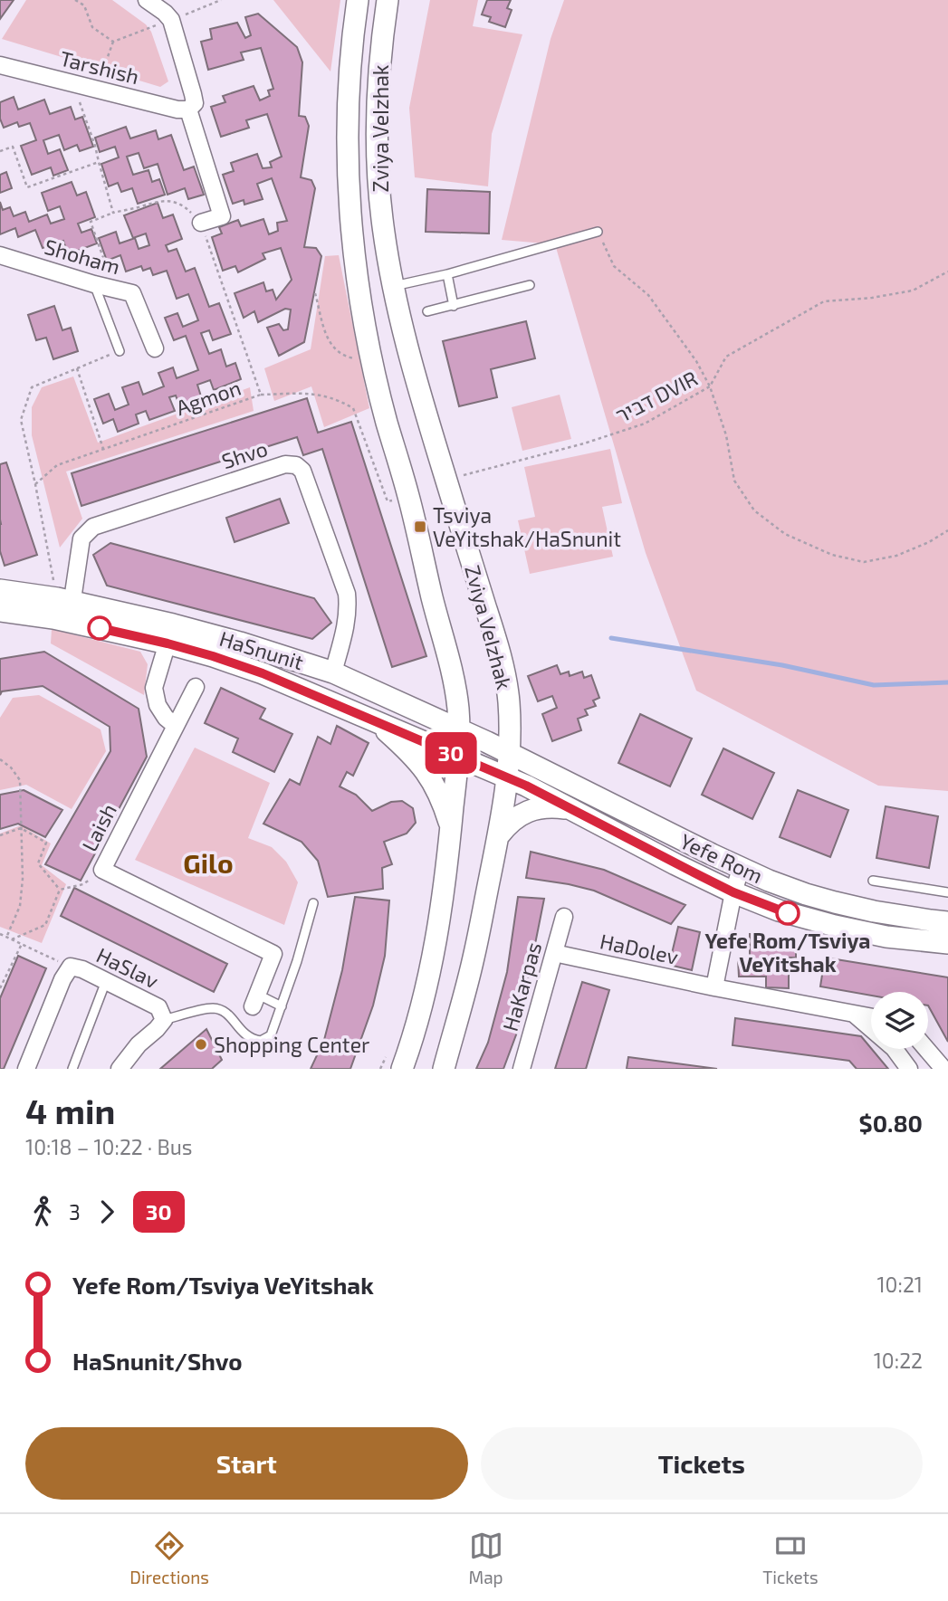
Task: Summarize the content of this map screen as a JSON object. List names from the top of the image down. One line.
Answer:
{"streets":{"street":["Tarshish","Zviya VeIzhak","Shoham","Shvo","HaSnunit","Laish","Yefe Rom","HaDolev","HaSlav","HaKarpas"],"path":["דביר DVIR","Agmon"]},"crossings":[["Zviya VeIzhak","HaSnunit"],["Zviya VeIzhak","Yefe Rom"],["Shvo","HaSnunit"],["HaSnunit","Yefe Rom"],["HaDolev","HaKarpas"]],"districts":["Gilo"],"places":{"transit":["Tsviya VeYitshak/HaSnunit"],"other":["Yefe Rom/Tsviya VeYitshak","Shopping Center"]},"lines":["bus line 30"],"page":{"on_map":"30","heading":["4 min","10:18 – 10:22 · Bus","$0.80"],"legs":["3","30"],"list":[{"name":"Yefe Rom/Tsviya VeYitshak","value":"10:21"},{"name":"HaSnunit/Shvo","value":"10:22"}],"buttons":["Start","Tickets"],"tabs":["Directions","Map","Tickets"]}}
